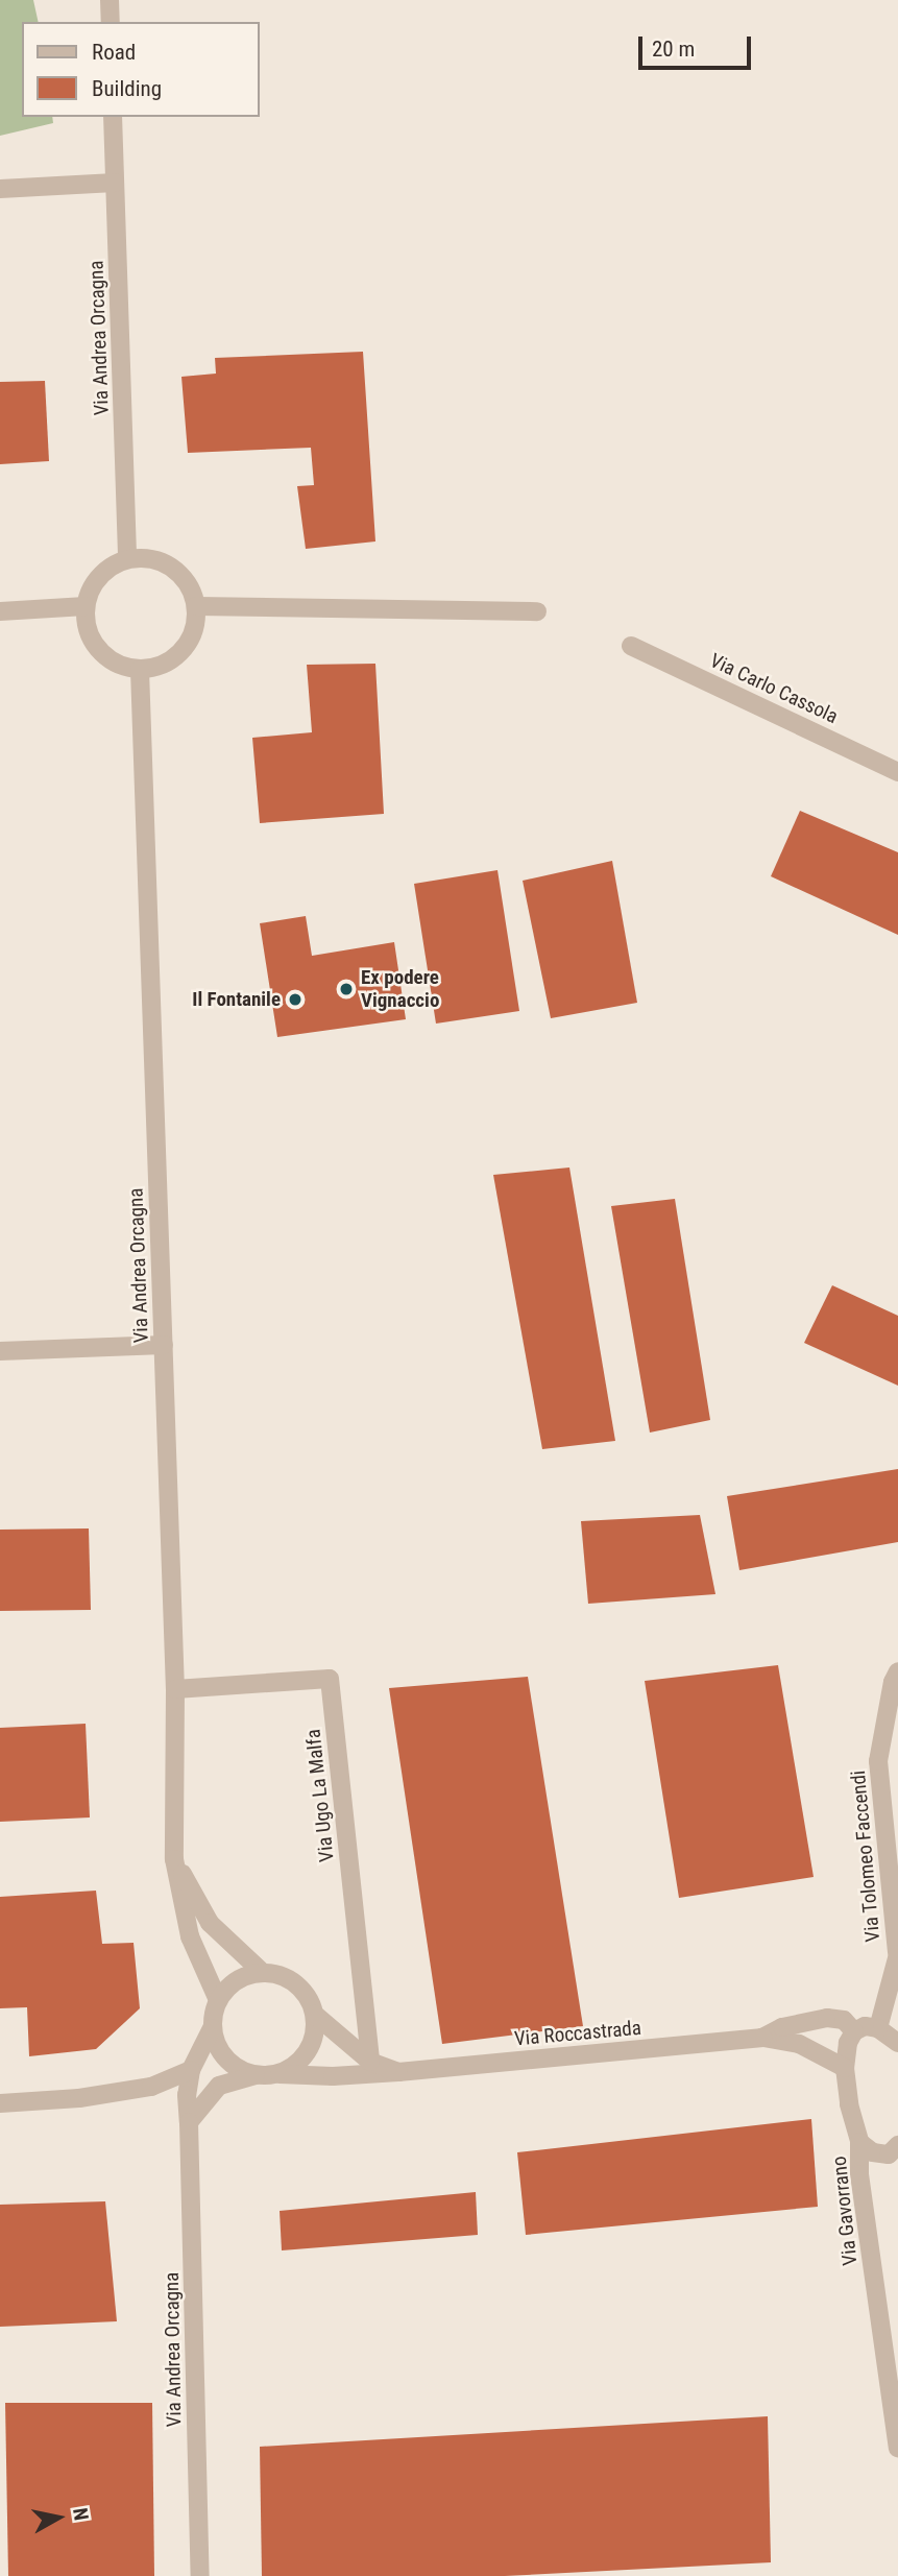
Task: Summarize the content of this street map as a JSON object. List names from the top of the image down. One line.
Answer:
{"streets":{"street":["Via Andrea Orcagna","Via Carlo Cassola","Via Ugo La Malfa","Via Tolomeo Faccendi","Via Roccastrada","Via Gavorrano"]},"crossings":[["Via Andrea Orcagna","Via Ugo La Malfa"],["Via Andrea Orcagna","Via Roccastrada"],["Via Ugo La Malfa","Via Roccastrada"],["Via Roccastrada","Via Gavorrano"]],"places":["Ex podere Vignaccio","Il Fontanile"],"legend":["Road","Building"],"scale_bar":"20 m","north":"right"}
